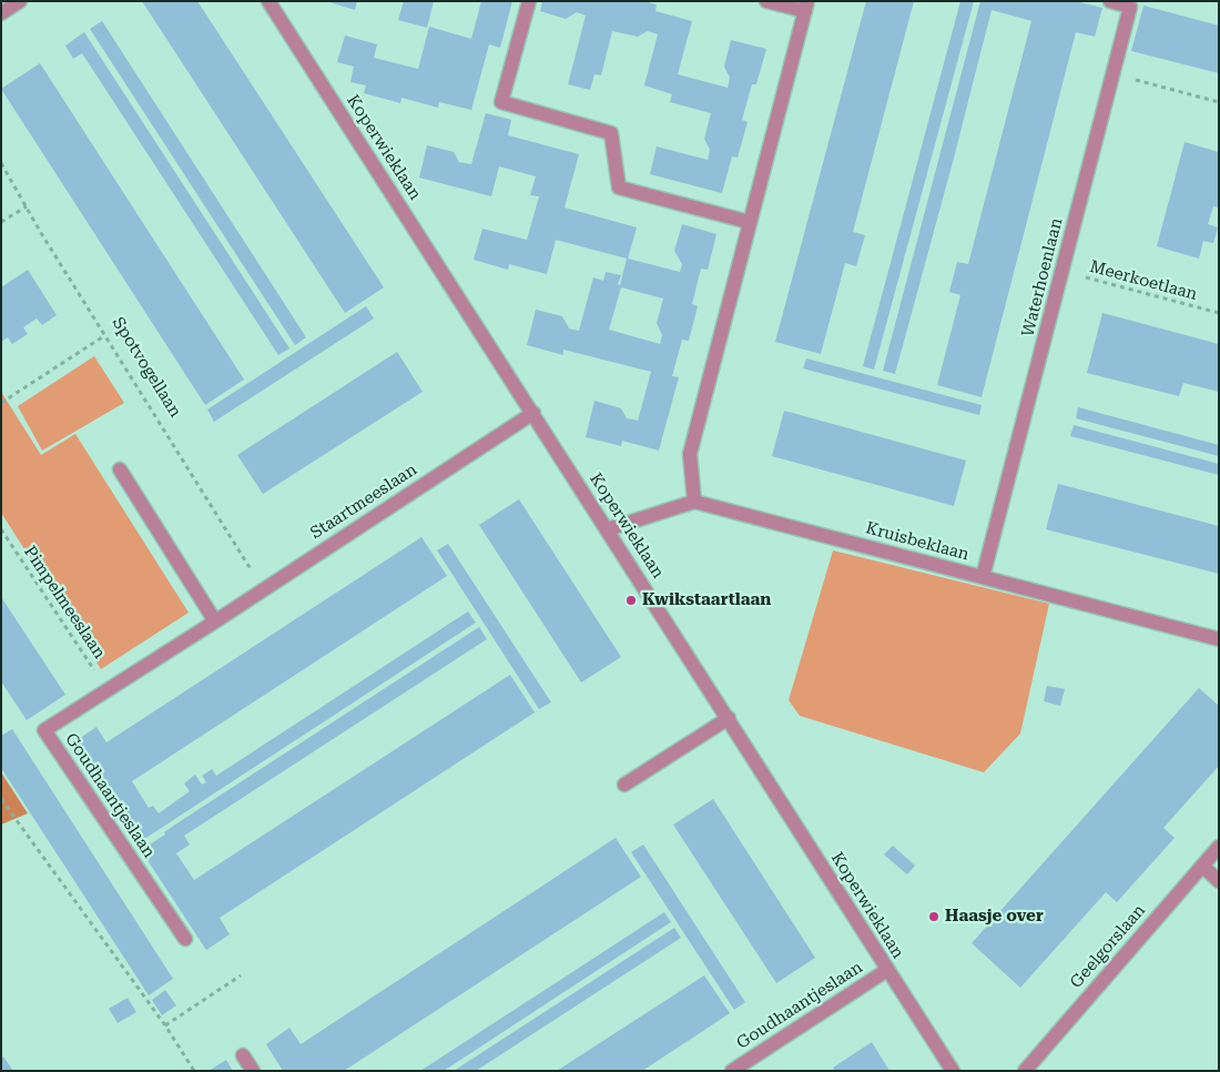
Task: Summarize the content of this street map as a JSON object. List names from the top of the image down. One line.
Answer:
{"streets":{"street":["Koperwieklaan","Waterhoenlaan","Staartmeeslaan","Kruisbeklaan","Goudhaantjeslaan","Geelgorslaan"],"path":["Meerkoetlaan","Spotvogellaan","Pimpelmeeslaan"]},"crossings":[["Koperwieklaan","Staartmeeslaan"],["Koperwieklaan","Goudhaantjeslaan"],["Waterhoenlaan","Meerkoetlaan"],["Waterhoenlaan","Kruisbeklaan"],["Spotvogellaan","Staartmeeslaan"],["Staartmeeslaan","Goudhaantjeslaan"],["Pimpelmeeslaan","Goudhaantjeslaan"]],"places":["Kwikstaartlaan","Haasje over"]}
